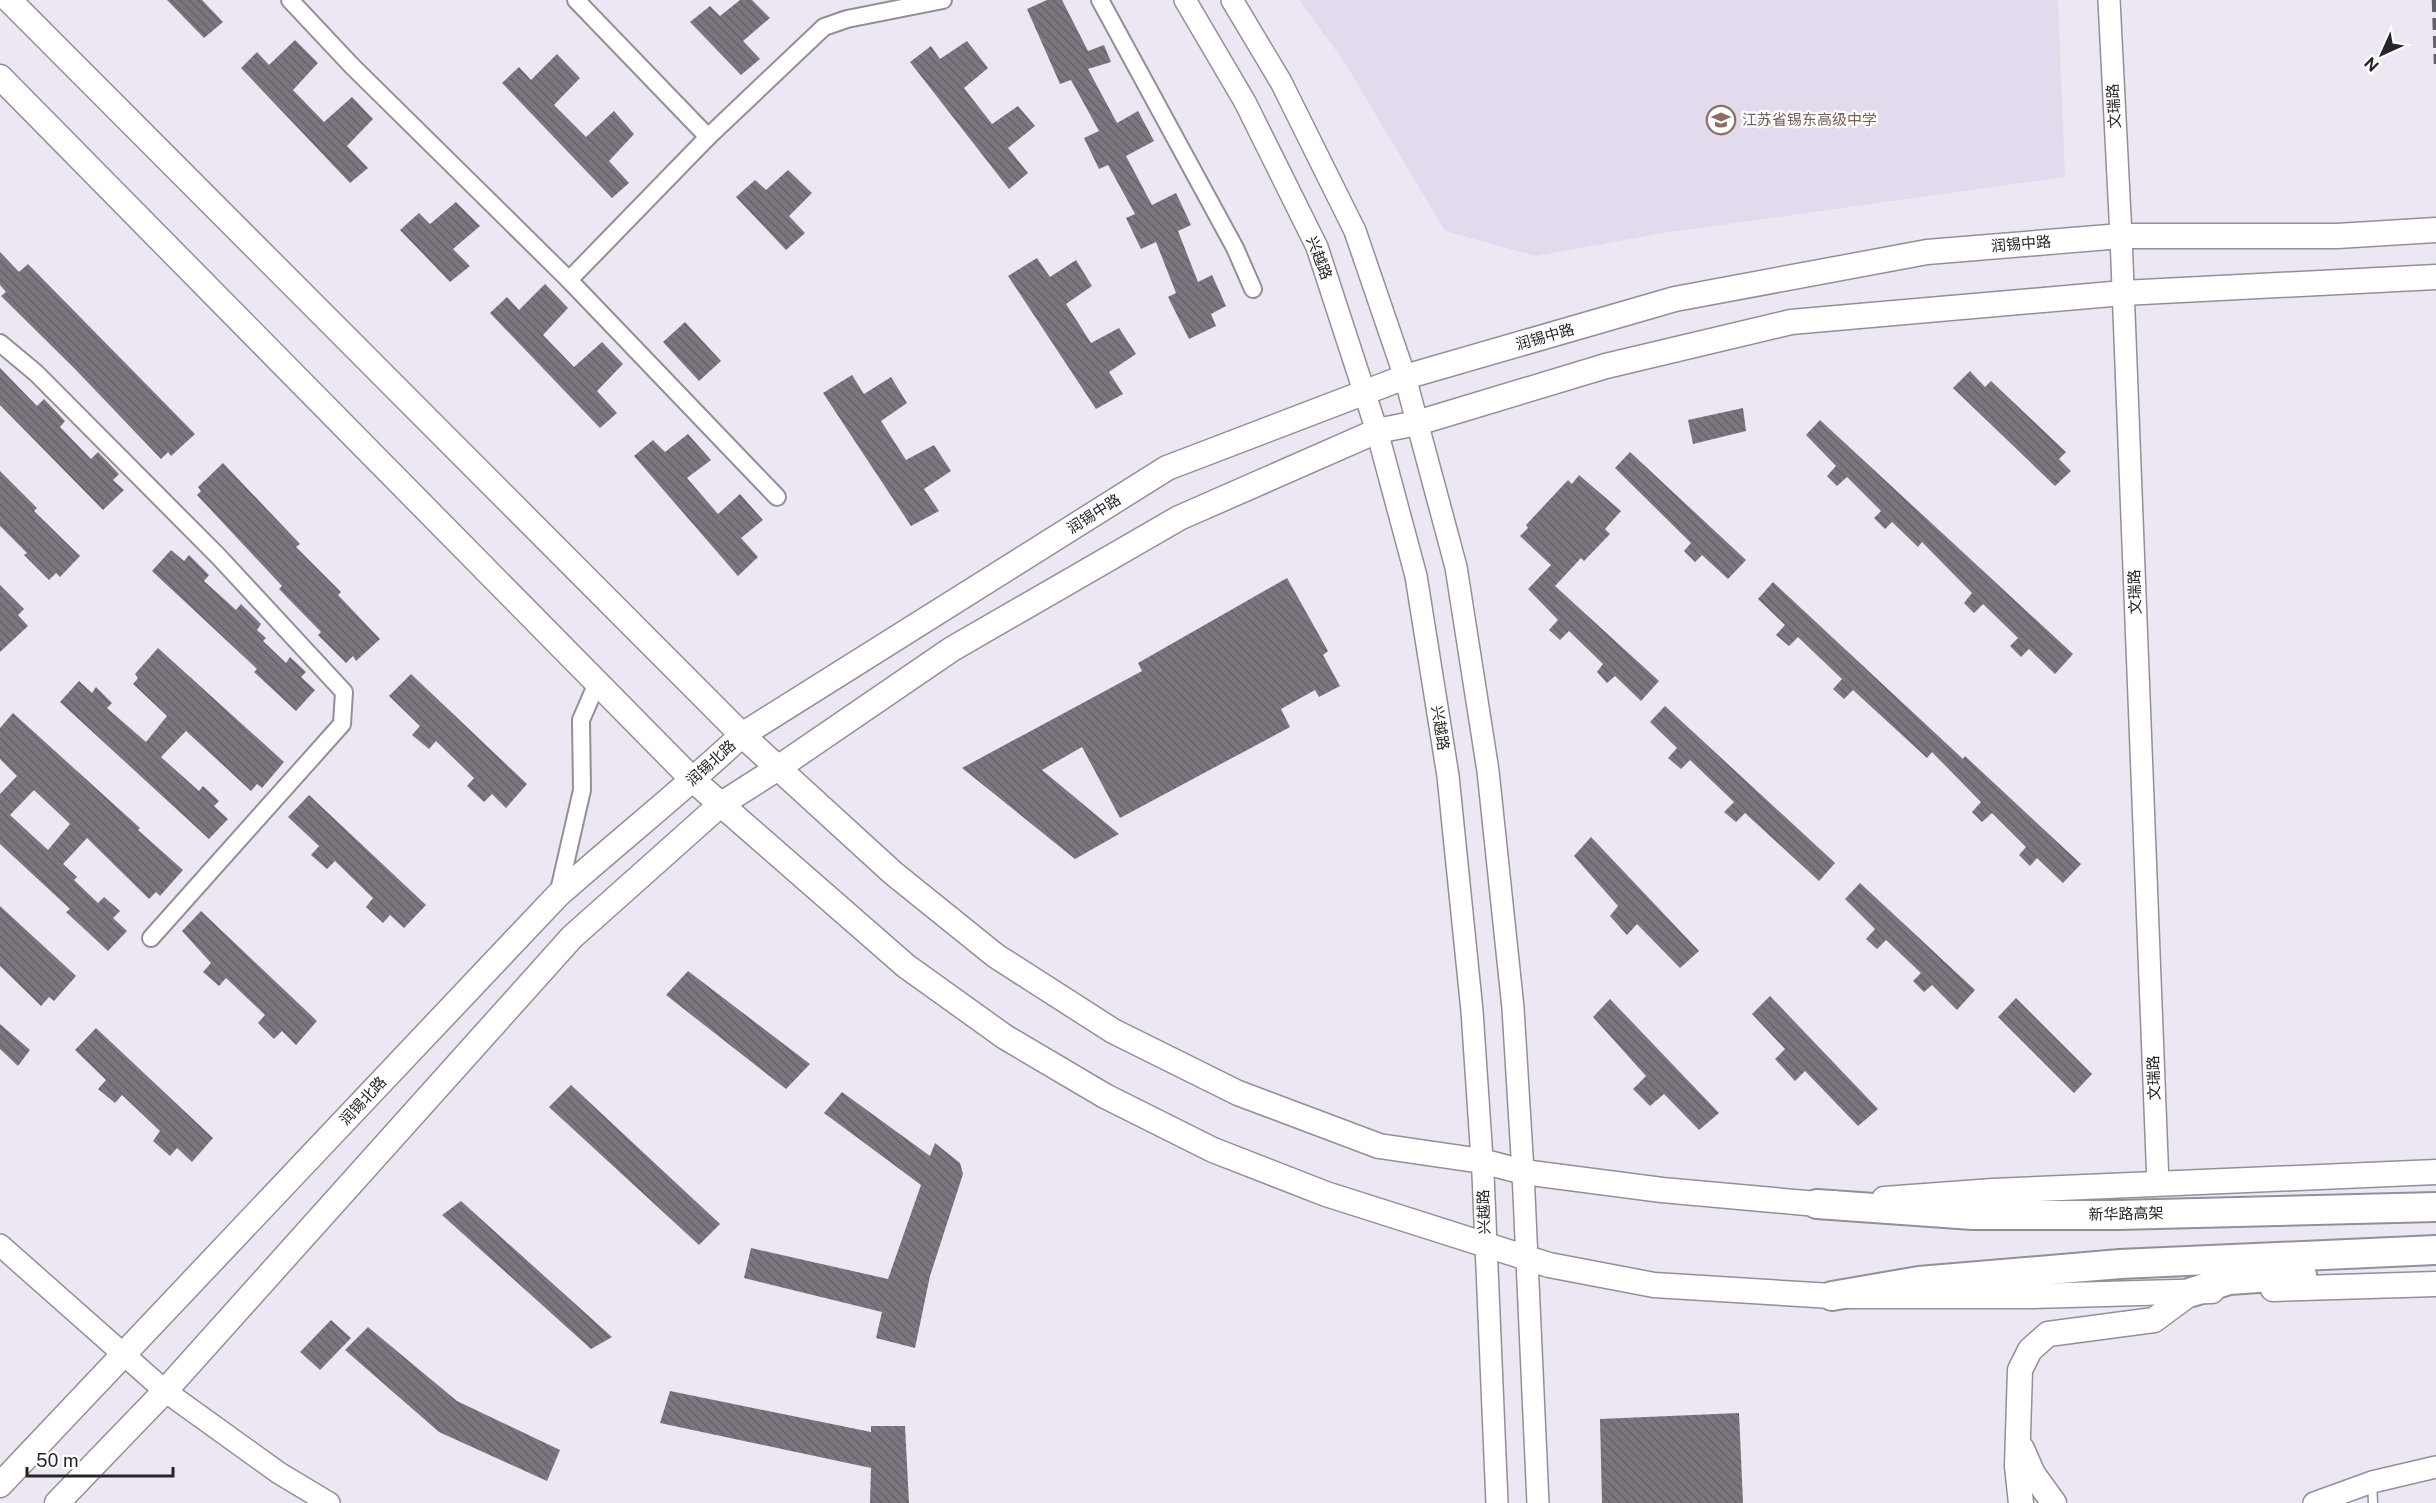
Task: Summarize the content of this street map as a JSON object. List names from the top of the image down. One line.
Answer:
{"streets":{"highway":["新华路高架"],"main road":["润锡中路","润锡北路"],"street":["文瑞路","兴越路"]},"crossings":[["文瑞路","润锡中路"],["润锡中路","兴越路"],["润锡中路","润锡北路"]],"places":{"school or university":["江苏省锡东高级中学"]},"scale_bar":"50 m","north":"bottom left"}
